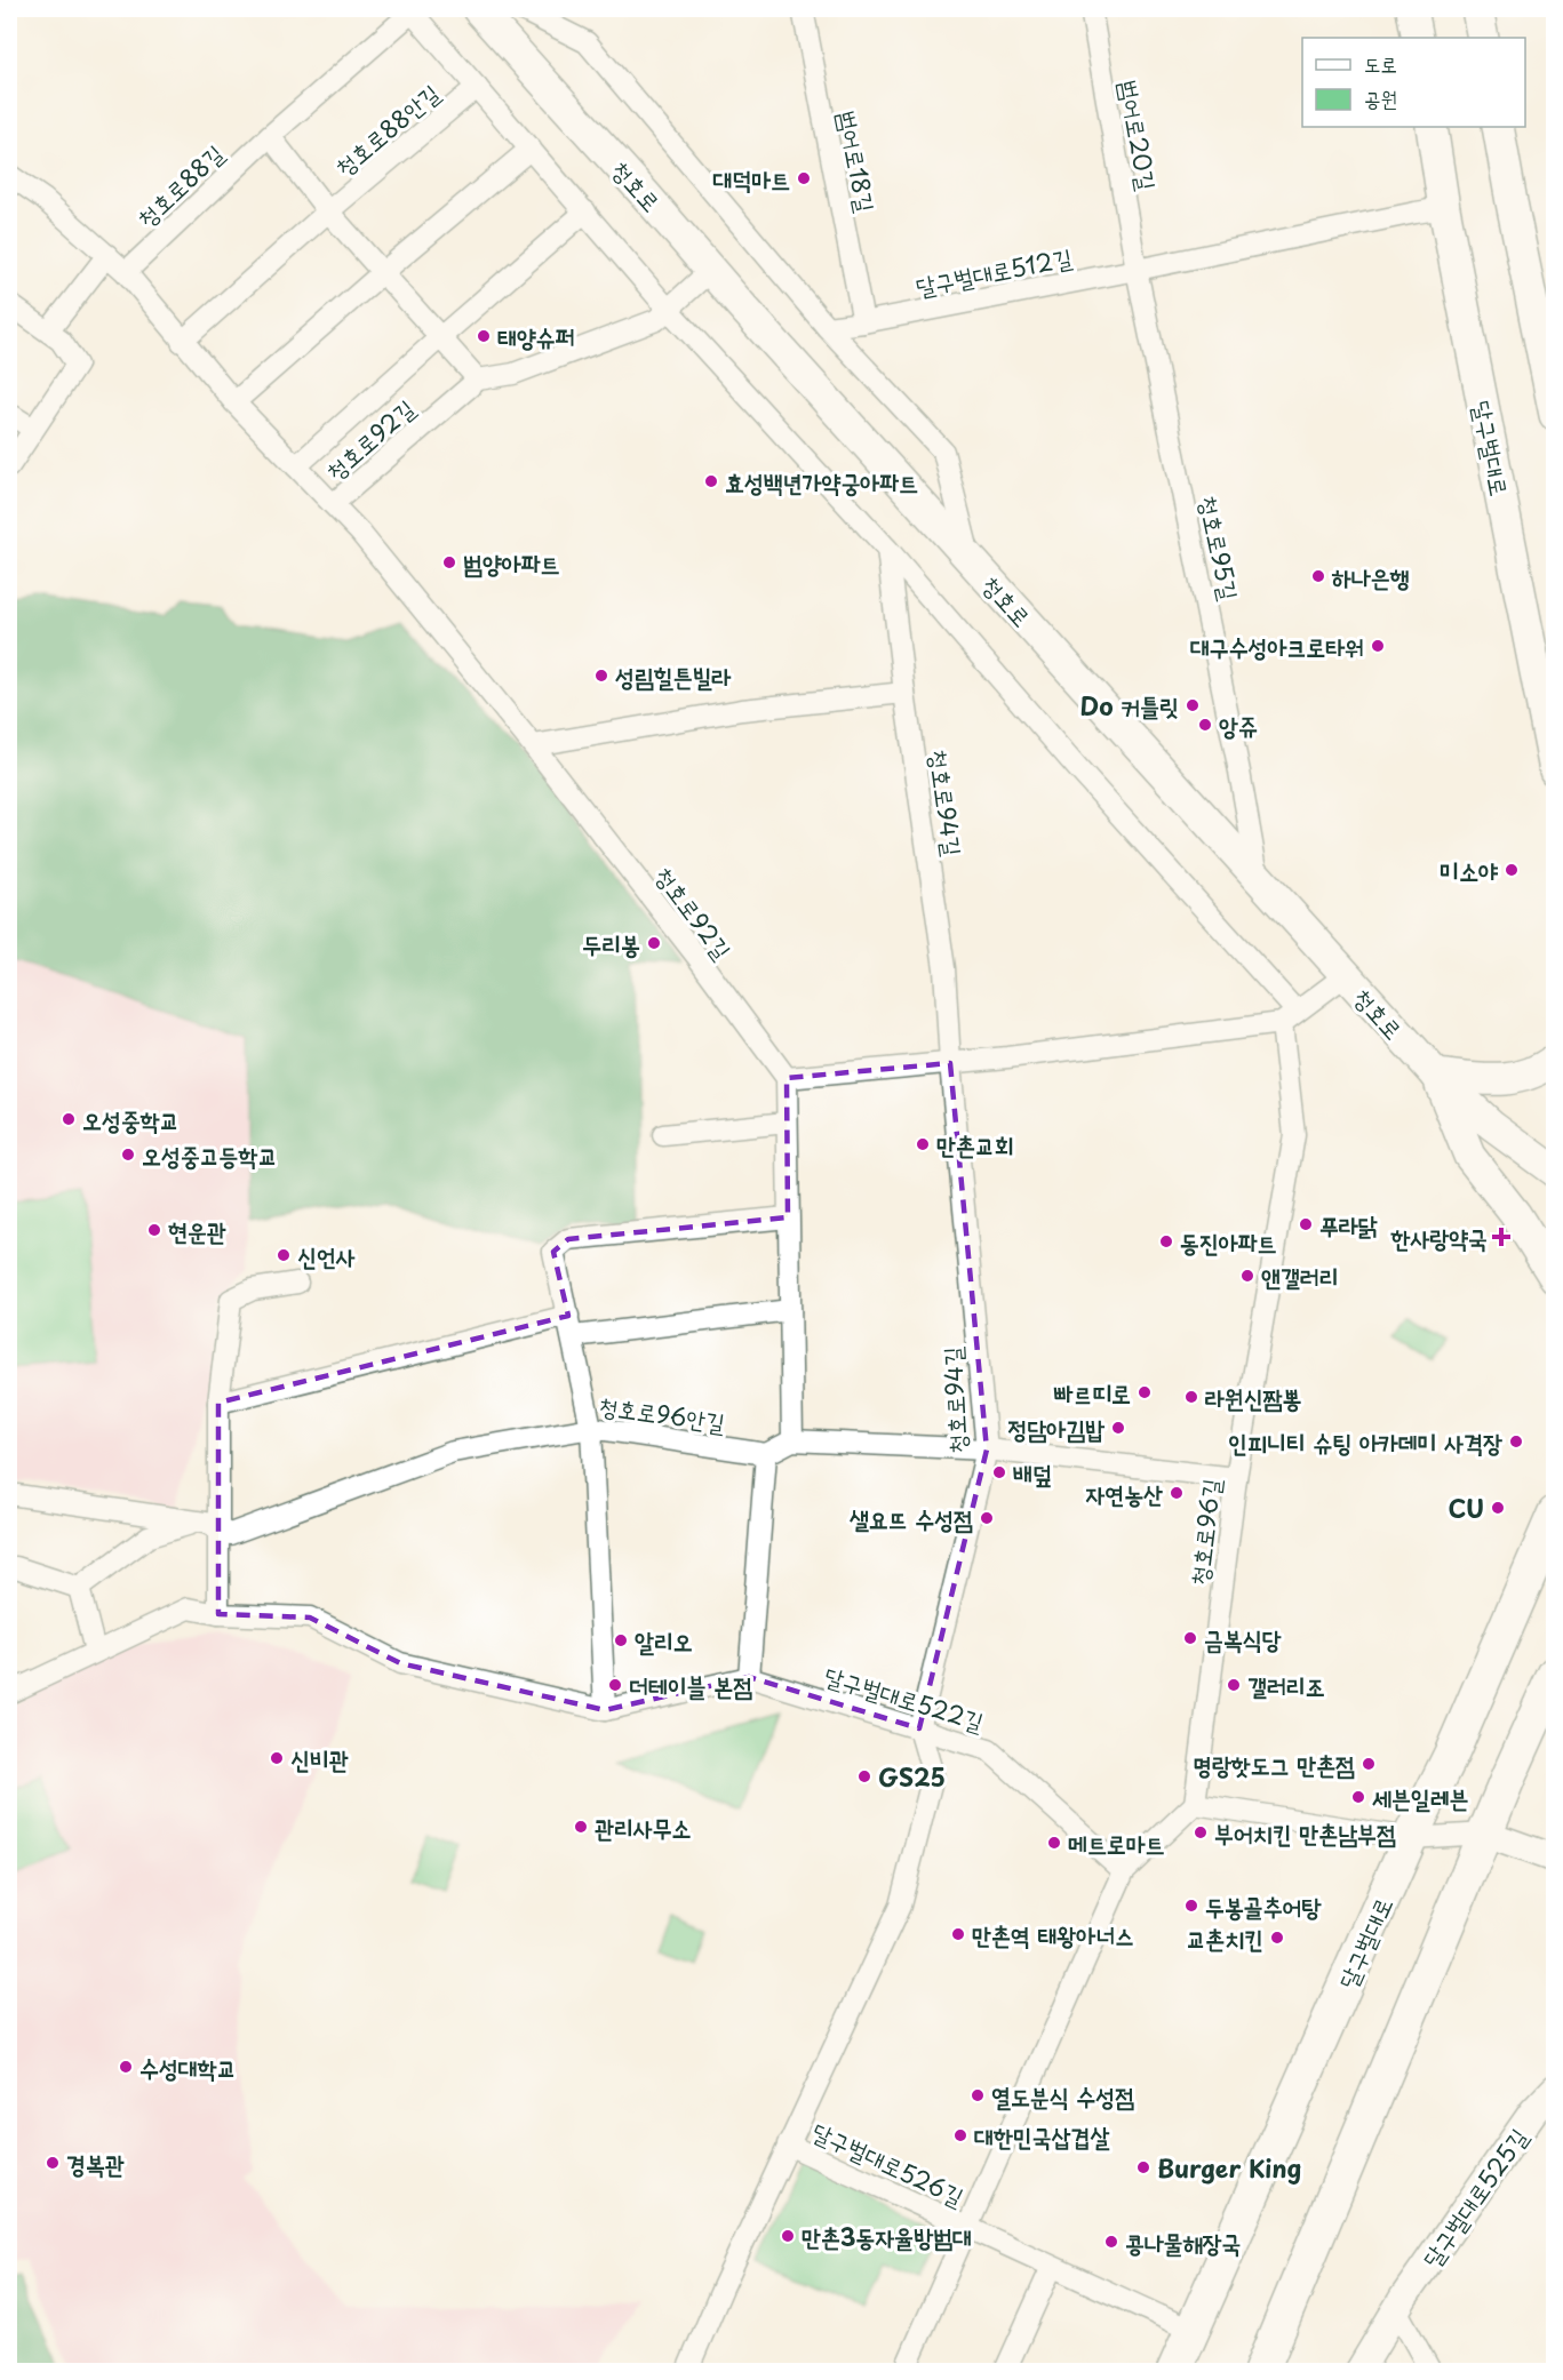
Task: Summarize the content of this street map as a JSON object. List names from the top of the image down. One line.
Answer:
{"streets":{"main road":["청호로","달구벌대로"],"street":["청호로88안길","범어로20길","범어로18길","청호로88길","달구벌대로512길","청호로92길","청호로95길","청호로94길","청호로96안길","청호로96길","달구벌대로522길","달구벌대로526길","달구벌대로525길"]},"crossings":[["청호로88안길","청호로88길"],["청호로88안길","청호로92길"],["범어로20길","달구벌대로512길"],["범어로20길","청호로95길"],["범어로18길","달구벌대로512길"],["청호로","청호로95길"],["달구벌대로512길","달구벌대로"],["달구벌대로512길","청호로95길"],["달구벌대로","달구벌대로526길"],["청호로94길","달구벌대로522길"]],"places":{"other":["대덕마트","태양슈퍼","효성백년가약궁아파트","범양아파트","하나은행","대구수성아크로타워","성림힐튼빌라","Do 커틀릿","앙쥬","미소야","두리봉","오성중학교","만촌교회","오성중고등학교","푸라닭","현운관","동진아파트","신언사","앤갤러리","빠르띠로","라원신짬뽕","정담아김밥","인피니티 슈팅 아카데미 사격장","배덮","자연농산","CU","샐요뜨 수성점","금복식당","알리오","더테이블 본점","갤러리조","신비관","명랑핫도그 만촌점","GS25","세븐일레븐","관리사무소","부어치킨 만촌남부점","메트로마트","두봉골추어탕","만촌역 태왕아너스","교촌치킨","수성대학교","열도분식 수성점","대한민국삽겹살","경복관","Burger King","만촌3동자율방범대","콩나물해장국"],"health":["한사랑약국"]},"legend":["도로","공원"]}
